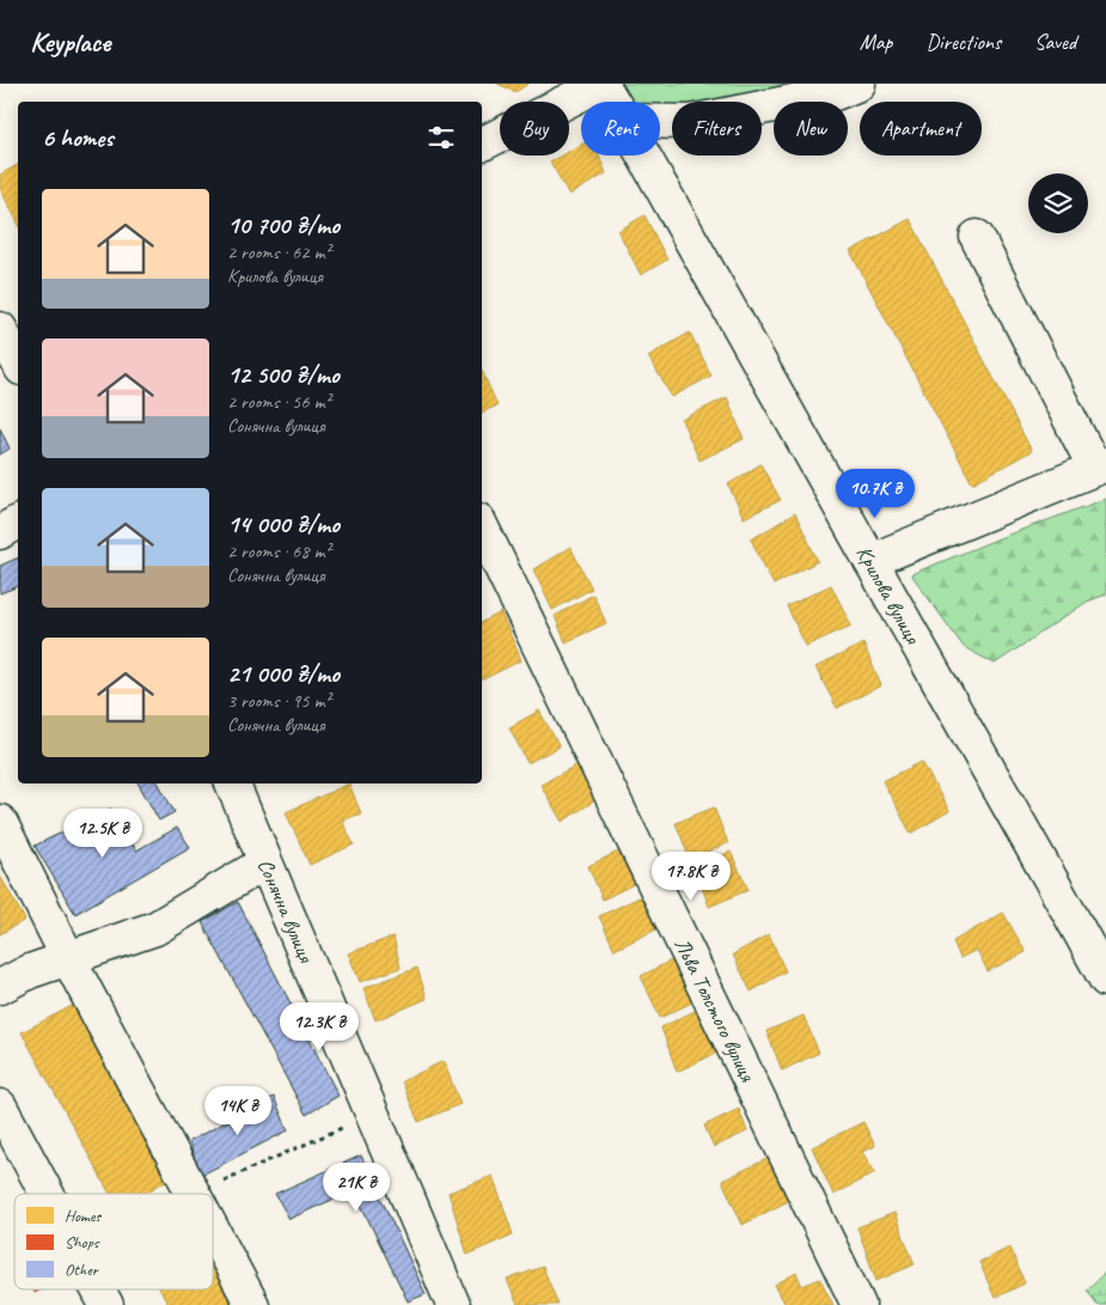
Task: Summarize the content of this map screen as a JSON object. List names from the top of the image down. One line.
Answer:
{"streets":{"street":["Крилова вулиця","Сонячна вулиця","Льва Толстого вулиця"]},"legend":["Homes","Shops","Other"],"page":{"header":"Keyplace","nav":["Map","Directions","Saved"],"chip":["Buy","Rent","Filters","New","Apartment"],"heading":"6 homes","list":[{"name":"10 700 ₴/mo","note":"2 rooms · 62 m² · Крилова вулиця"},{"name":"12 500 ₴/mo","note":"2 rooms · 56 m² · Сонячна вулиця"},{"name":"14 000 ₴/mo","note":"2 rooms · 68 m² · Сонячна вулиця"},{"name":"21 000 ₴/mo","note":"3 rooms · 95 m² · Сонячна вулиця"}],"price":["10.7K ₴","12.5K ₴","17.8K ₴","12.3K ₴","14K ₴","21K ₴"]}}
